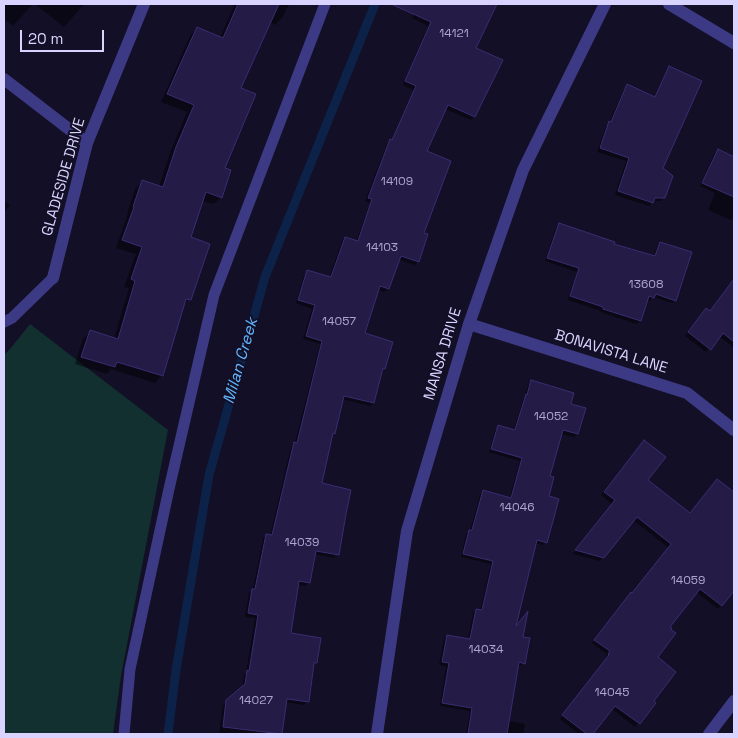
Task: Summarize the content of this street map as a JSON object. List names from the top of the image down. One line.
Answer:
{"streets":{"street":["GLADESIDE DRIVE","BONAVISTA LANE","MANSA DRIVE"]},"crossings":[["BONAVISTA LANE","MANSA DRIVE"]],"water":["Milan Creek"],"house_numbers":["14121","14109","14103","13608","14057","14052","14046","14039","14059","14034","14045","14027"],"scale_bar":"20 m"}
